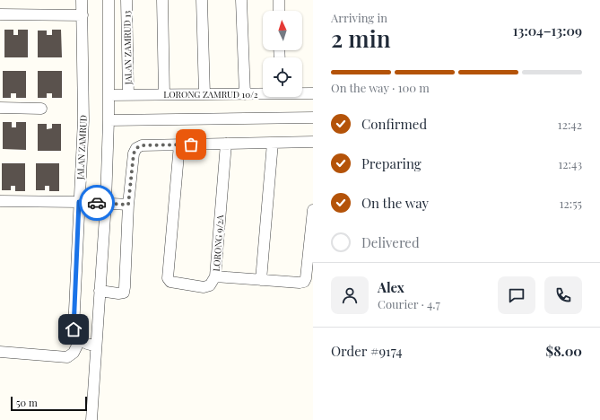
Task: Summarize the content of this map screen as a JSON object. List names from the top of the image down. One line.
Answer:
{"streets":{"street":["JALAN ZAMRUD 13","LORONG ZAMRUD 10/2","JALAN ZAMRUD","LORONG 9/2A"]},"crossings":[["JALAN ZAMRUD 13","LORONG ZAMRUD 10/2"]],"scale_bar":"50 m","north":"top","page":{"heading":["2 min","Arriving in","13:04–13:09"],"panel":["Alex","Courier · 4.7","Order #9174","$8.00"],"bar":"On the way · 100 m","list":[["Confirmed","12:42"],["Preparing","12:43"],["On the way","12:55"],"Delivered"],"scale":"50 m"}}
